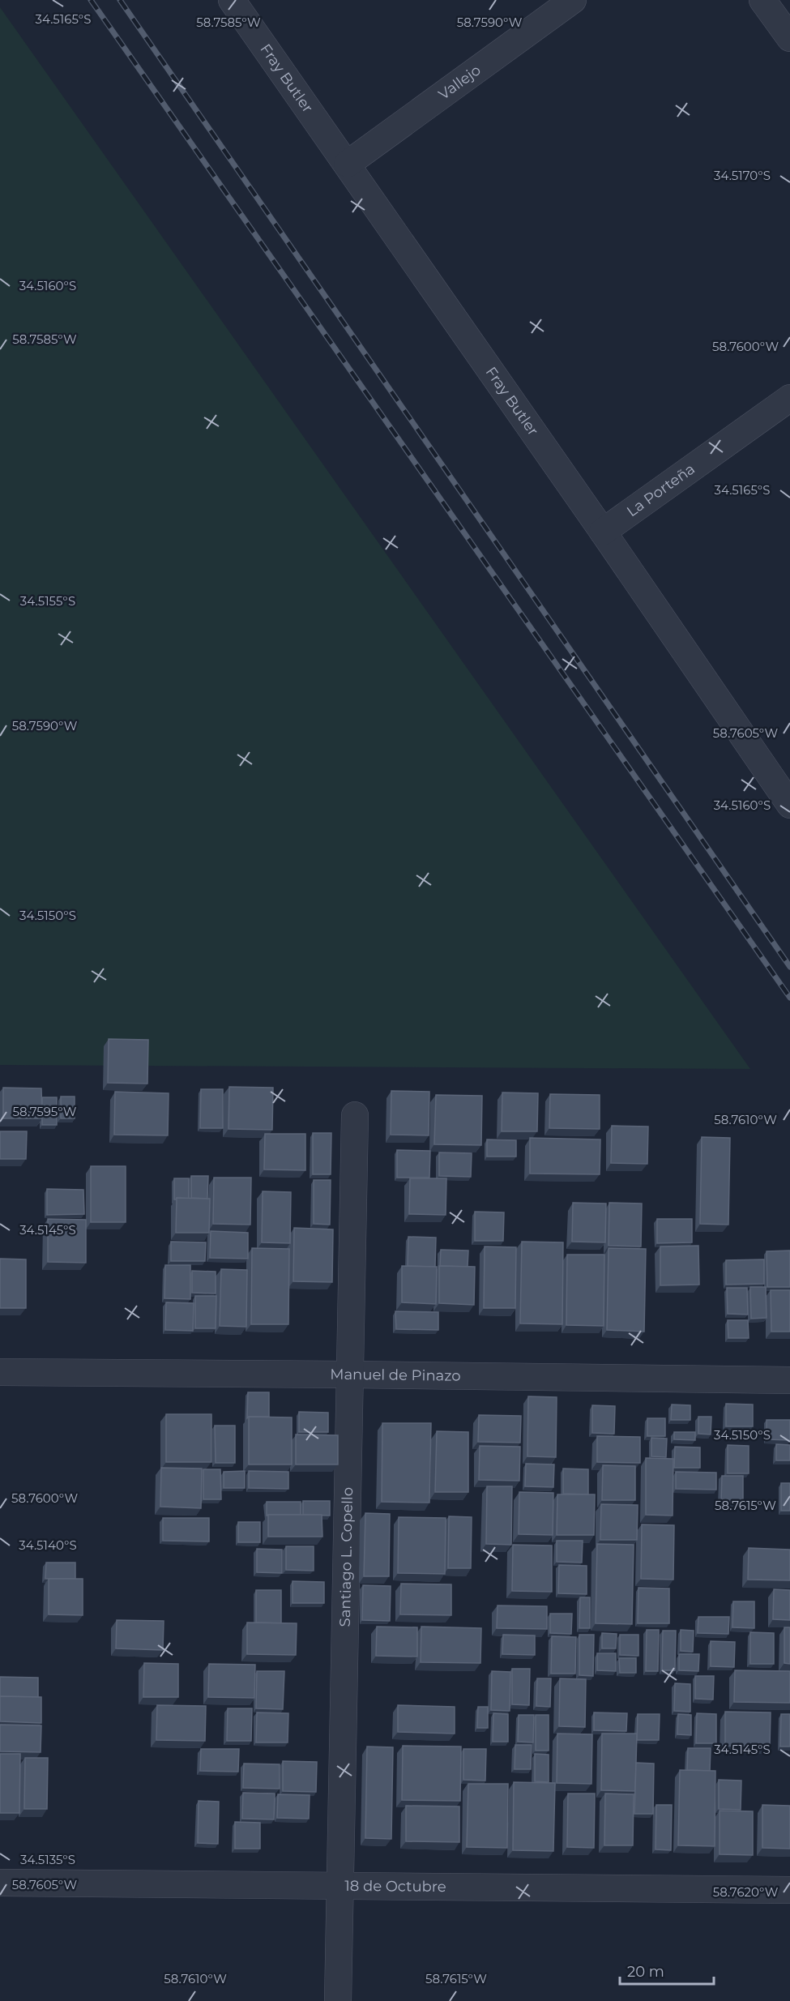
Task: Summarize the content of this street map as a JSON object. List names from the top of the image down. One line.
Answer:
{"streets":{"street":["Fray Butler","Vallejo","La Porteña","Manuel de Pinazo","Santiago L. Copello","18 de Octubre"]},"crossings":[["Fray Butler","Vallejo"],["Fray Butler","La Porteña"],["Manuel de Pinazo","Santiago L. Copello"],["Santiago L. Copello","18 de Octubre"]],"scale_bar":"20 m","coordinates":["34.5165°S","58.7585°W","58.7590°W","34.5170°S","34.5160°S","58.7600°W","34.5155°S","58.7605°W","34.5150°S","58.7595°W","58.7610°W","34.5145°S","58.7615°W","34.5140°S","34.5135°S","58.7620°W"]}
